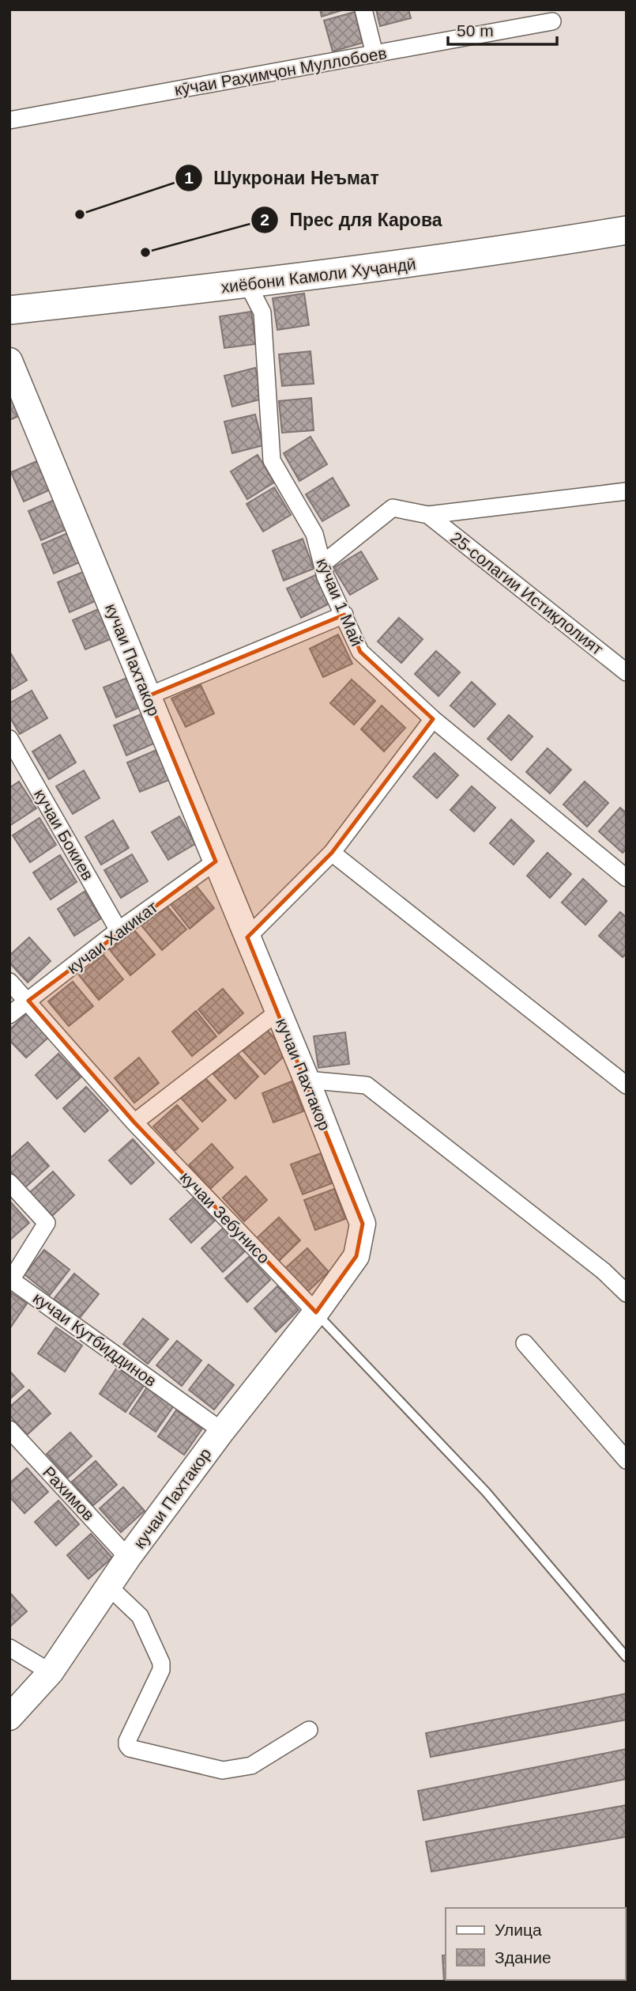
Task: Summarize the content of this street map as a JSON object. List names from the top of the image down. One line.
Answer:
{"streets":{"main road":["хиёбони Камоли Хуҷандӣ","кучаи Пахтакор"],"street":["кӯчаи Раҳимҷон Муллобоев","25-солагии Истиқлолият","кӯчаи 1 Май","кучаи Бокиев","кучаи Хакикат","кучаи Зебунисо","кучаи Кутбиддинов","Рахимов"]},"crossings":[["хиёбони Камоли Хуҷандӣ","кӯчаи 1 Май"],["25-солагии Истиқлолият","кӯчаи 1 Май"],["кучаи Пахтакор","кучаи Хакикат"],["кучаи Пахтакор","кучаи Зебунисо"],["кучаи Пахтакор","кучаи Кутбиддинов"],["кучаи Пахтакор","Рахимов"],["кучаи Бокиев","кучаи Хакикат"],["кучаи Хакикат","кучаи Зебунисо"]],"places":["Шукронаи Неъмат","Прес для Карова"],"legend":["Улица","Здание"],"scale_bar":"50 m"}
